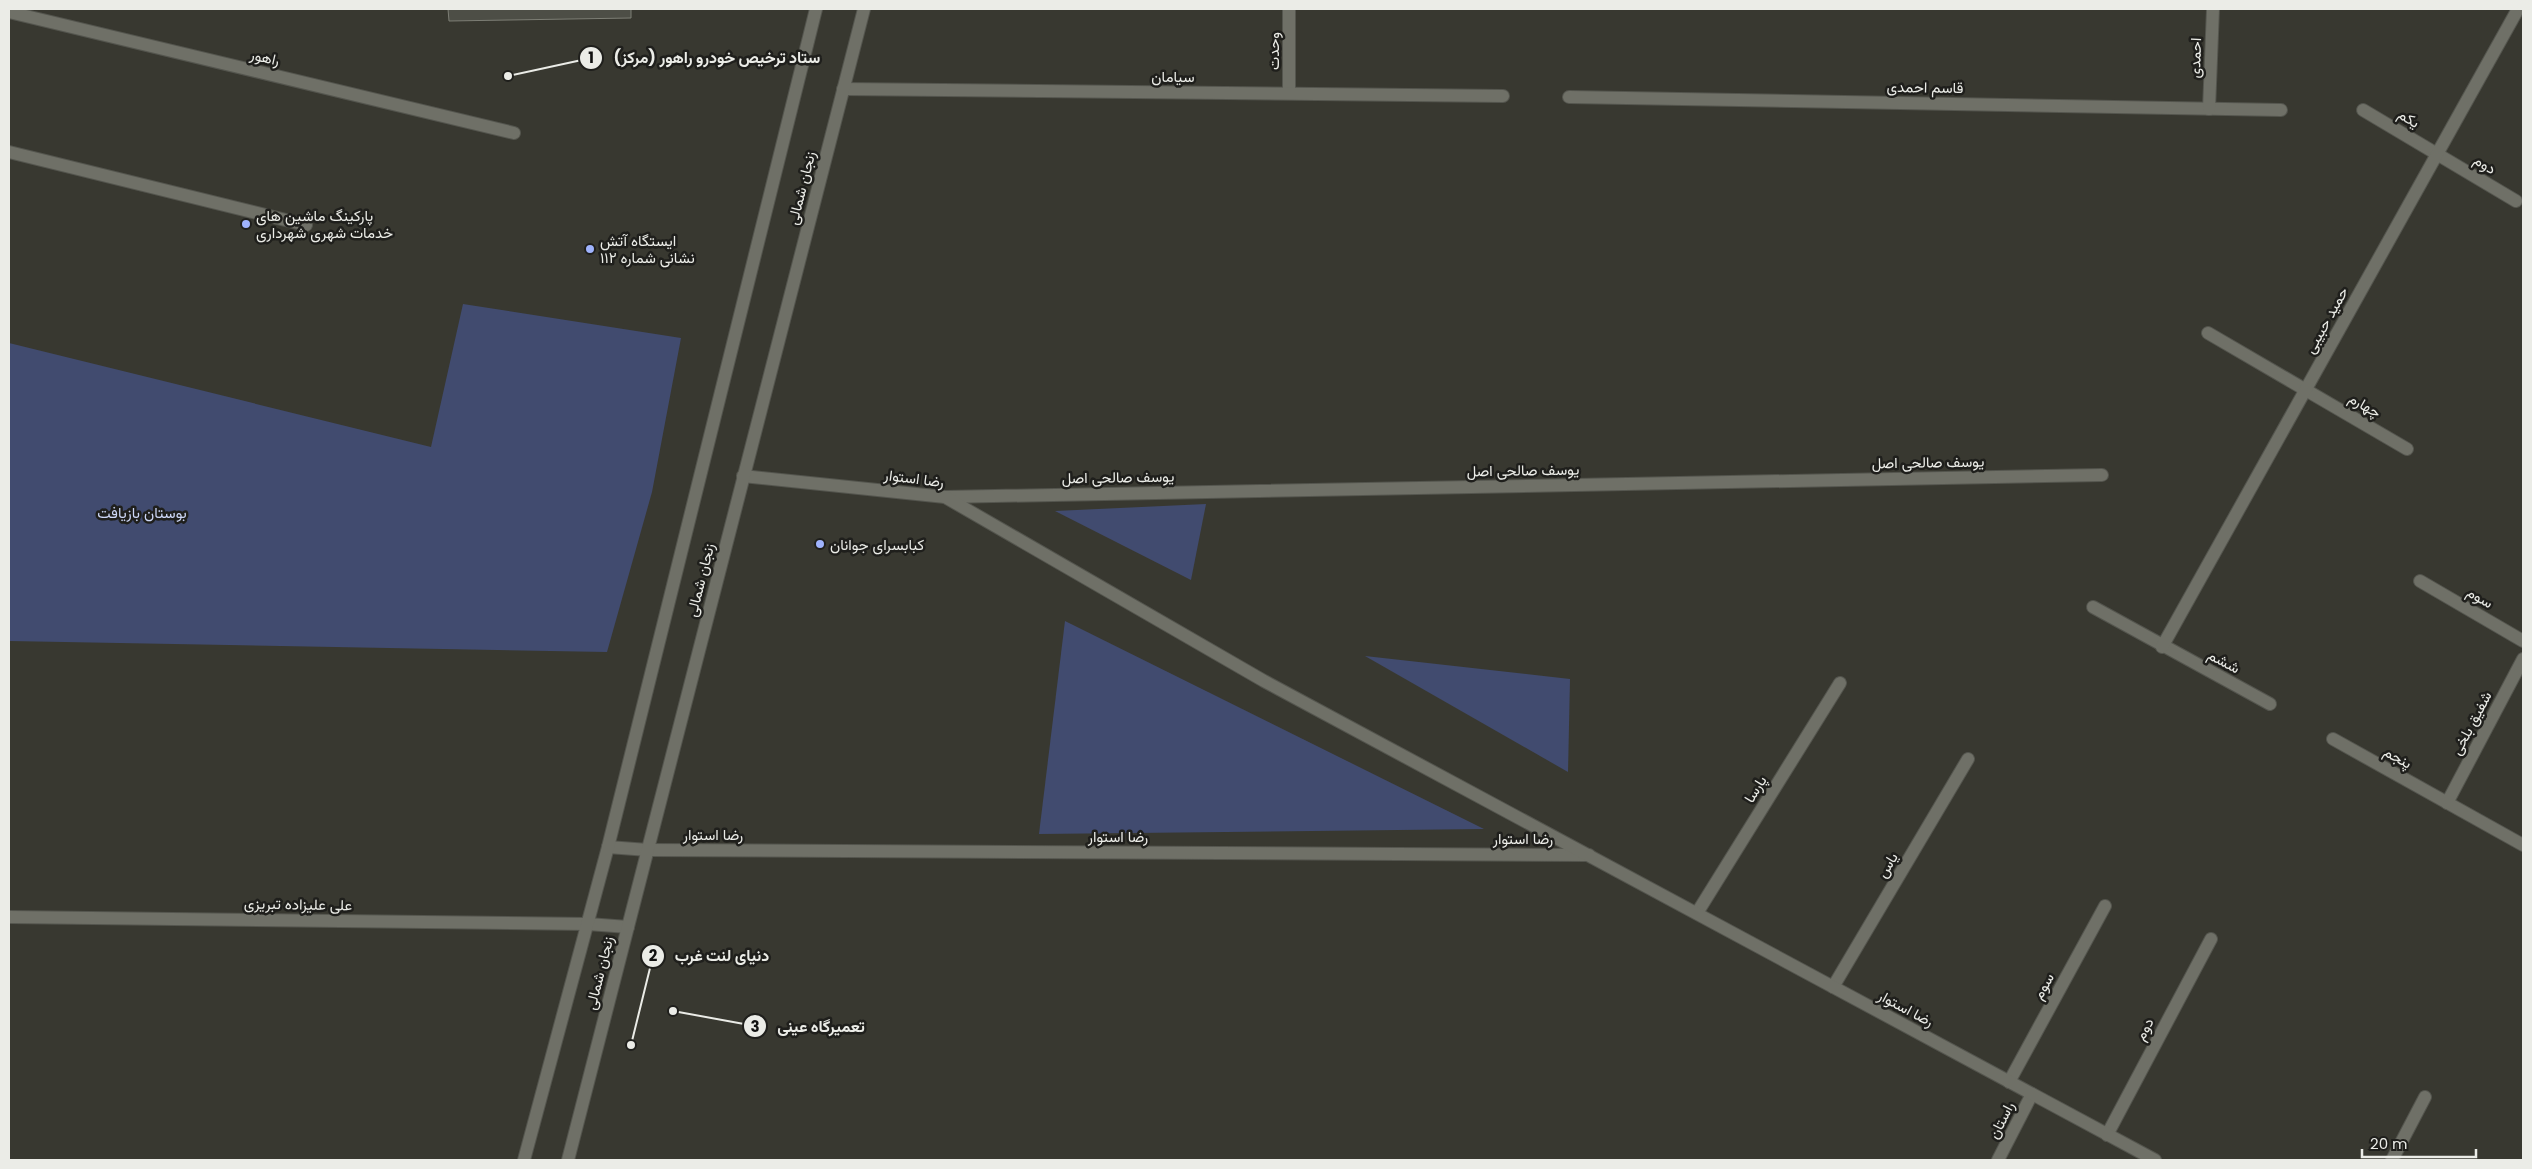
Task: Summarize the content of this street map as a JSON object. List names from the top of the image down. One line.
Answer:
{"streets":{"street":["وحدت","راهور","احمدی","سیامان","قاسم احمدی","یکم","دوم","زنجان شمالی","حمید حبیبی","چهارم","یوسف صالحی اصل","رضا استوار","سوم","ششم","شفیق بلخی","پنجم","پارسا","یاس","علی علیزاده تبریزی","راستان"]},"crossings":[["وحدت","سیامان"],["احمدی","قاسم احمدی"],["سیامان","زنجان شمالی"],["یکم","دوم"],["یکم","حمید حبیبی"],["دوم","حمید حبیبی"],["دوم","رضا استوار"],["زنجان شمالی","رضا استوار"],["زنجان شمالی","علی علیزاده تبریزی"],["حمید حبیبی","چهارم"],["حمید حبیبی","ششم"],["یوسف صالحی اصل","رضا استوار"],["رضا استوار","سوم"],["رضا استوار","پارسا"],["رضا استوار","یاس"],["رضا استوار","راستان"],["شفیق بلخی","پنجم"]],"parks":["بوستان بازیافت"],"places":["ستاد ترخیص خودرو راهور (مرکز)","پارکینگ ماشین های خدمات شهری شهرداری","ایستگاه آتش نشانی شماره ۱۱۲","کبابسرای جوانان","تعمیرگاه عینی","دنیای لنت غرب"],"scale_bar":"20 m"}
